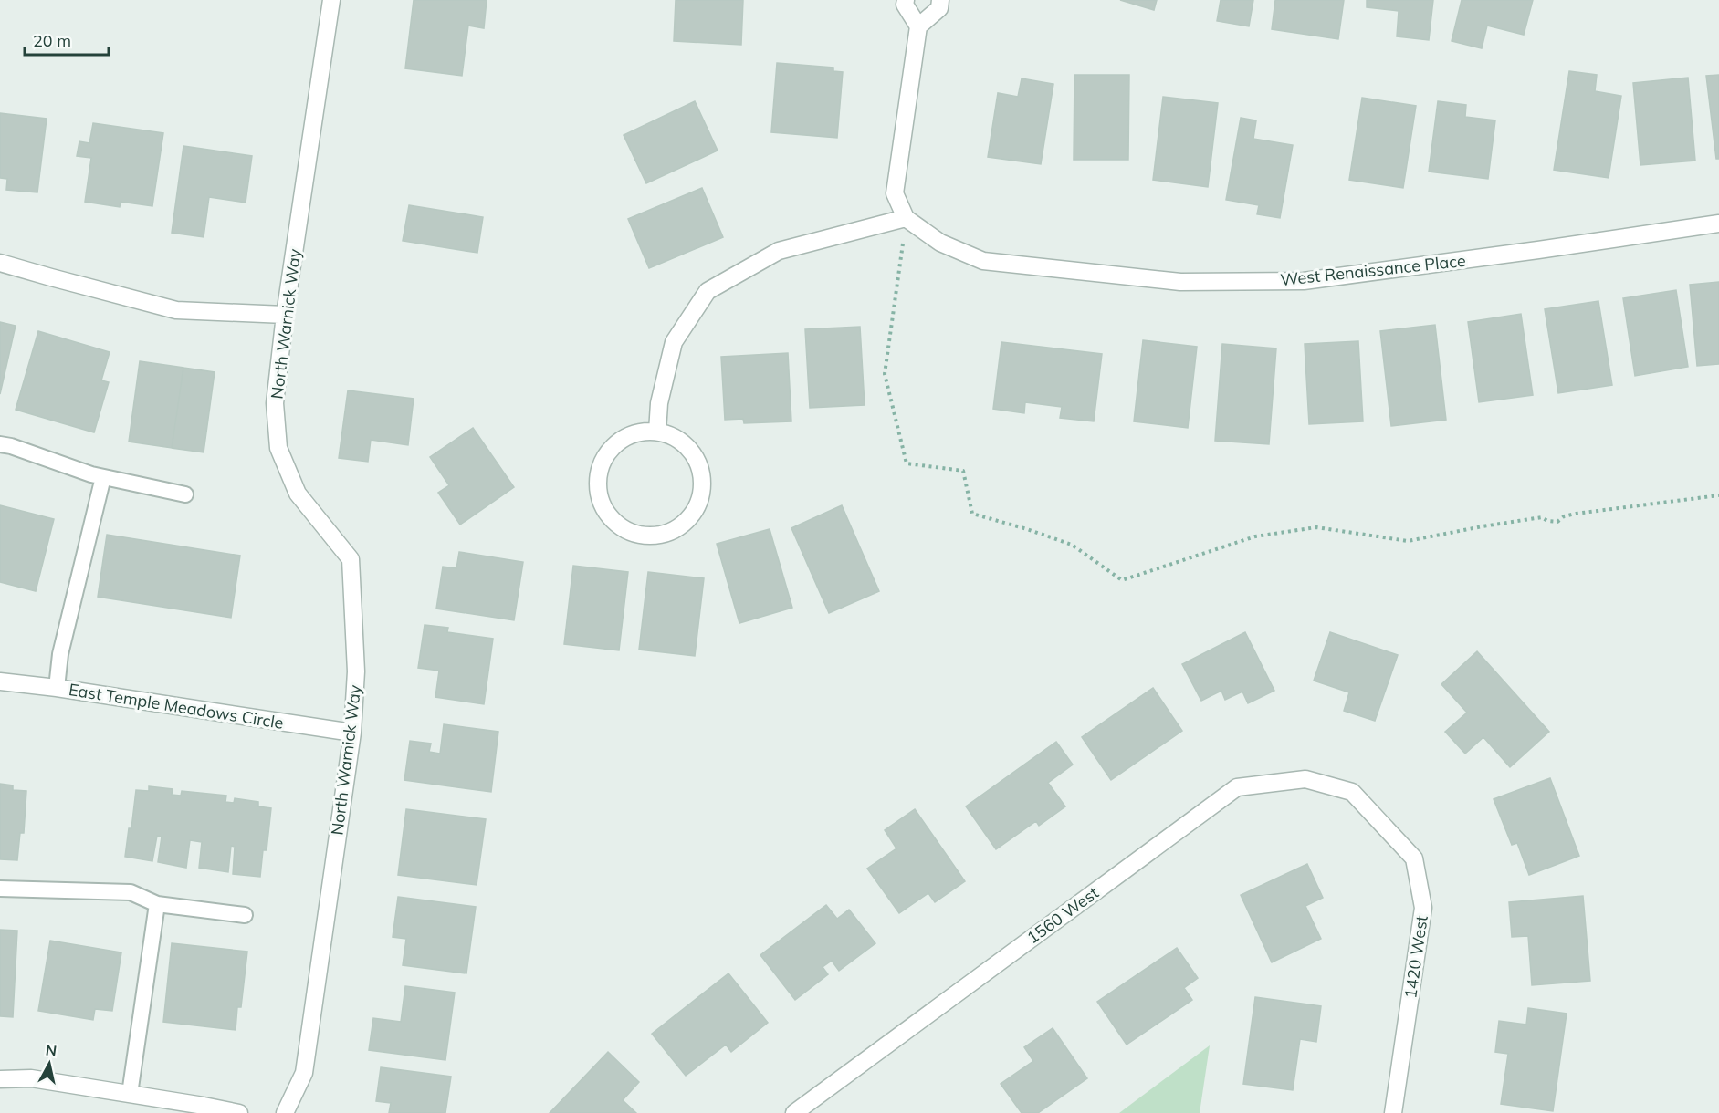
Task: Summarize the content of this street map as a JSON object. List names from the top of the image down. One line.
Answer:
{"streets":{"street":["West Renaissance Place","North Warnick Way","East Temple Meadows Circle","1560 West","1420 West"]},"crossings":[["North Warnick Way","East Temple Meadows Circle"],["1560 West","1420 West"]],"scale_bar":"20 m","north":"top"}
